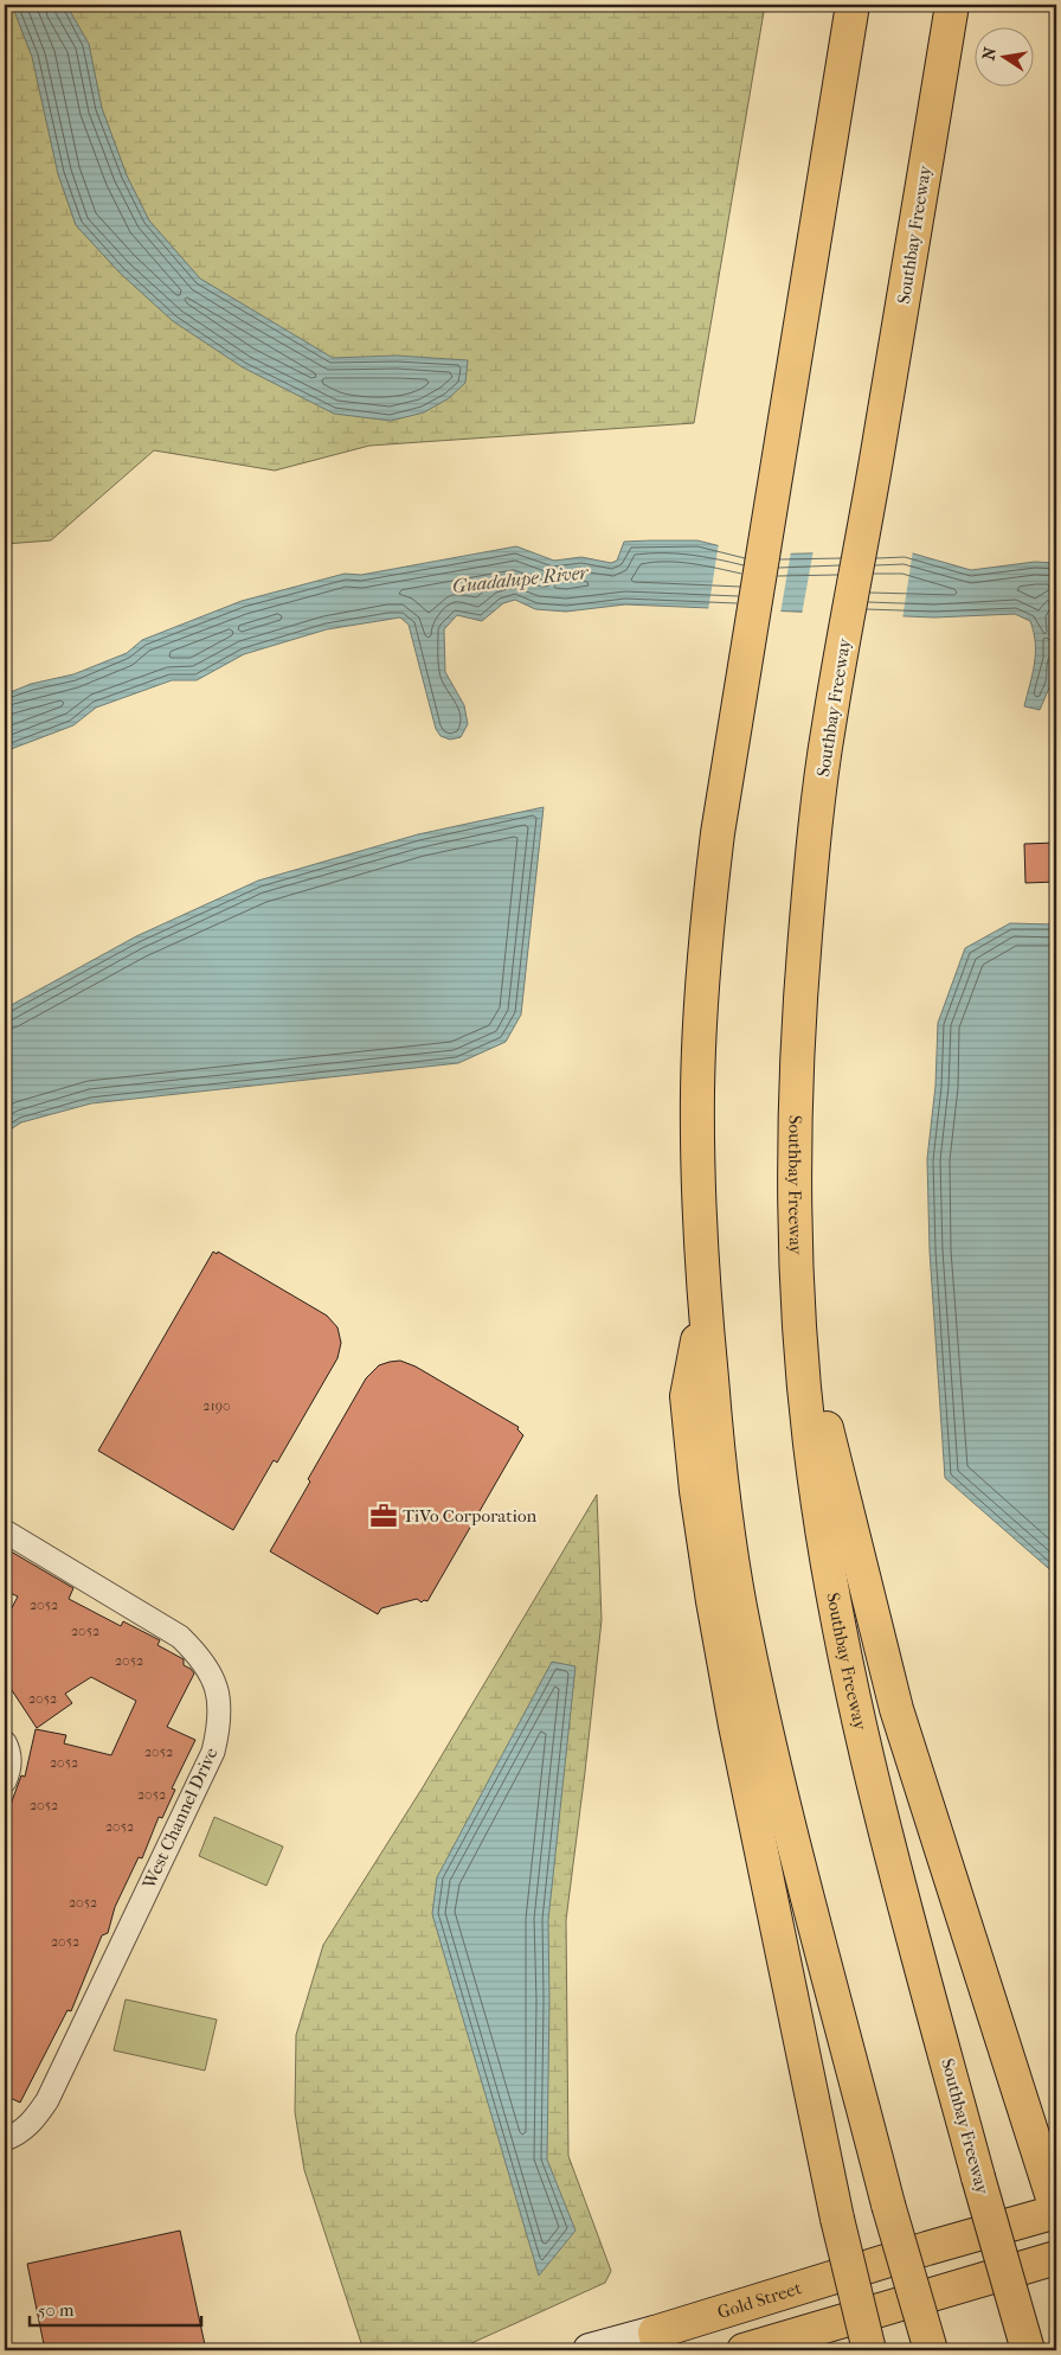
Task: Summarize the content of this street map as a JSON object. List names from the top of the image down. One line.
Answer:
{"streets":{"main road":["Southbay Freeway","Gold Street"],"street":["West Channel Drive"]},"water":["Guadalupe River"],"places":{"office":["TiVo Corporation"]},"house_numbers":["2190","2052","2052","2052","2052","2052","2052","2052","2052","2052","2052","2052"],"scale_bar":"50 m","north":"left"}
